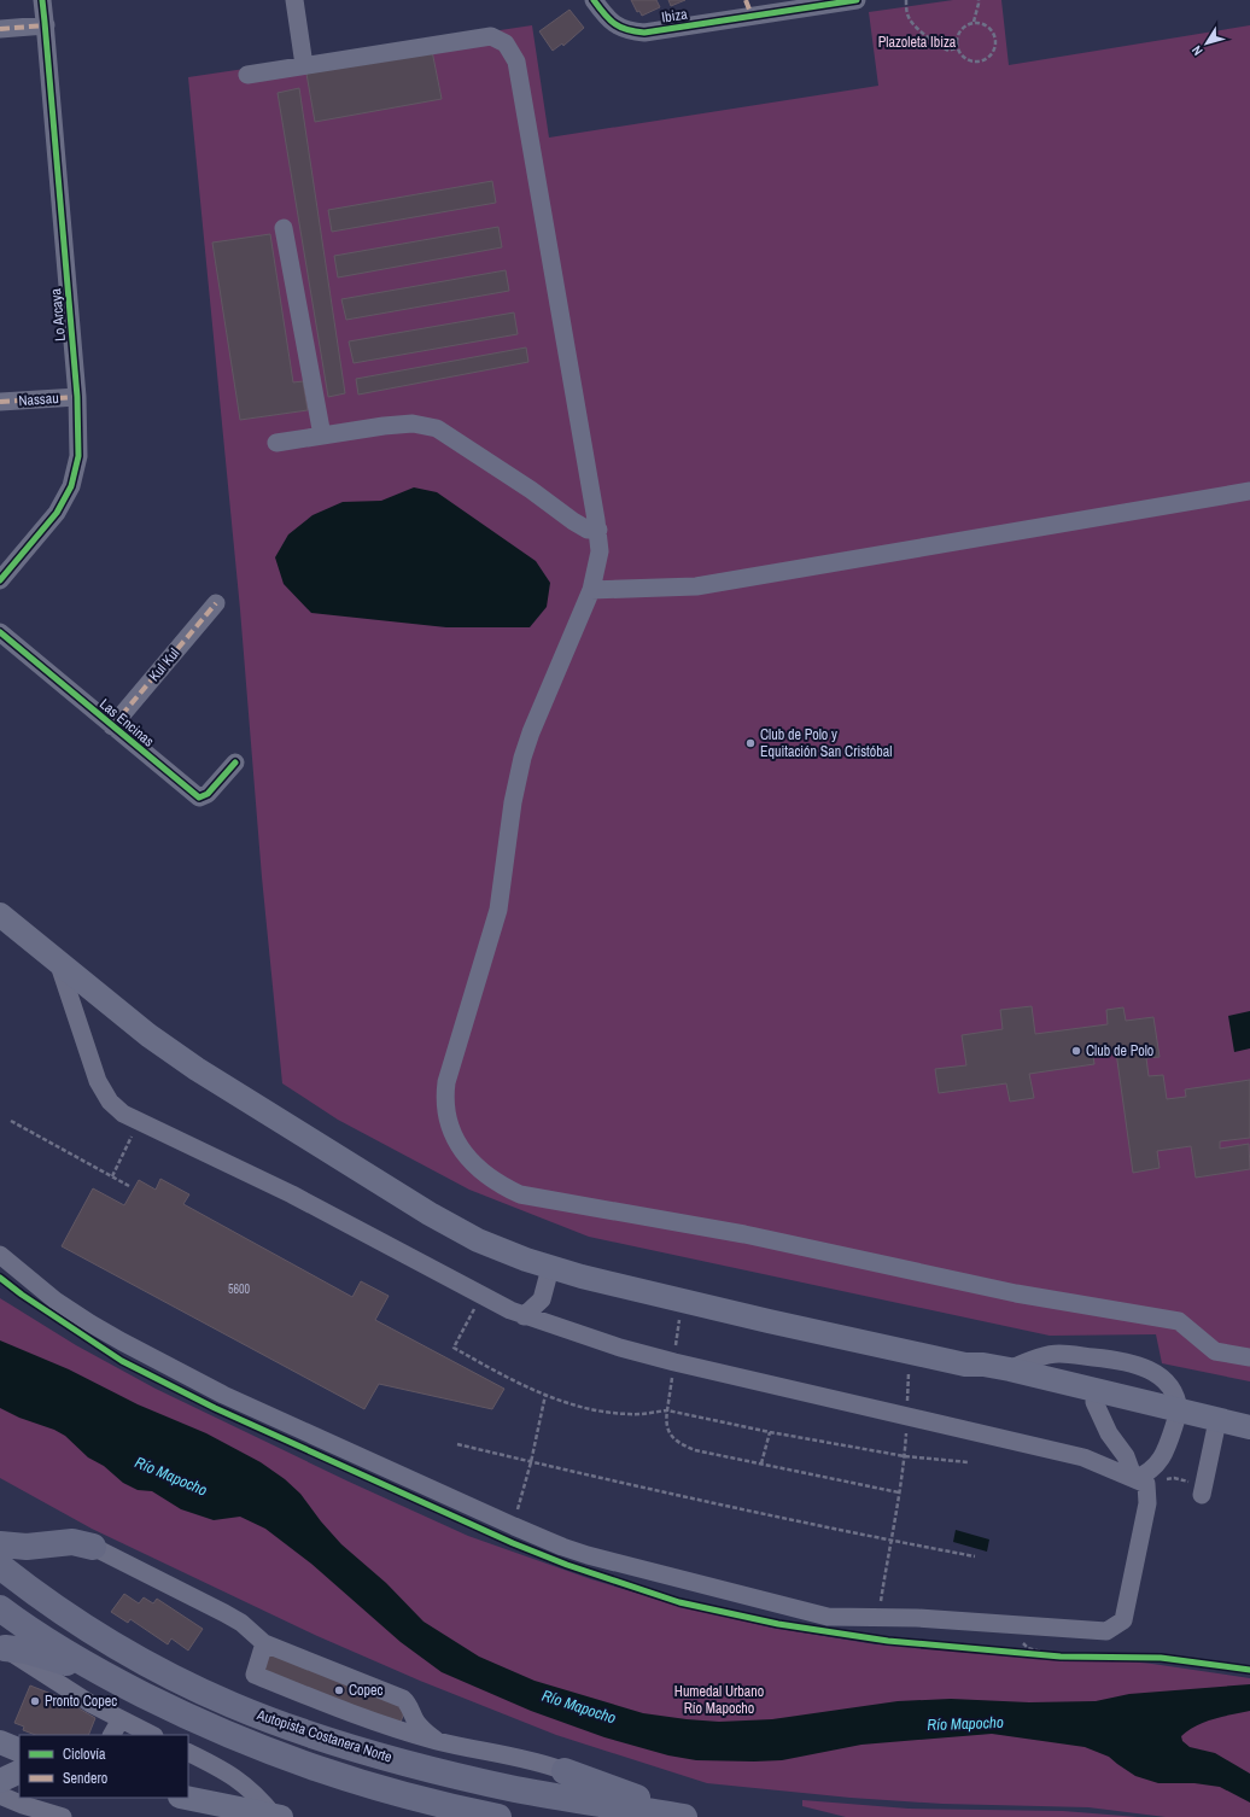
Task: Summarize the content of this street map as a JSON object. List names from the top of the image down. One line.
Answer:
{"streets":{"highway":["Autopista Costanera Norte"],"street":["Ibiza","Lo Arcaya","Nassau","Kul Kul","Las Encinas"]},"crossings":[["Lo Arcaya","Nassau"],["Kul Kul","Las Encinas"]],"water":["Río Mapocho"],"parks":["Plazoleta Ibiza","Humedal Urbano Río Mapocho"],"places":["Club de Polo y Equitación San Cristóbal","Club de Polo","Copec","Pronto Copec"],"house_numbers":["5600"],"legend":["Ciclovía","Sendero"],"north":"bottom left"}
